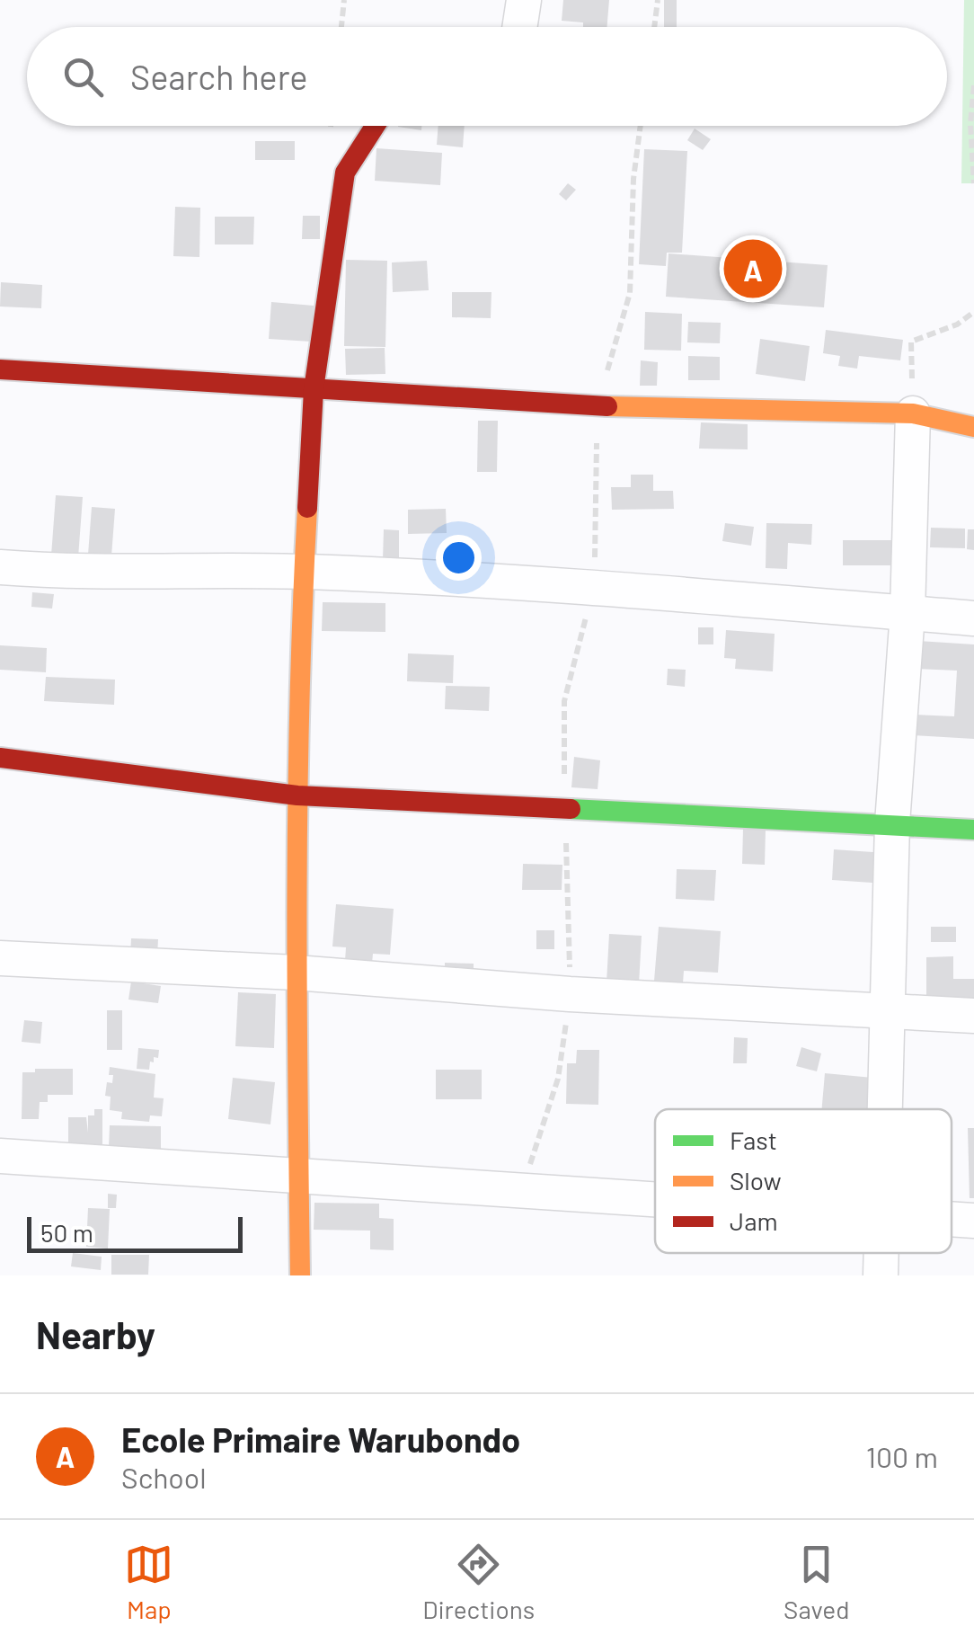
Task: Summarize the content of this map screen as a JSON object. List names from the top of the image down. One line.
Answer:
{"legend":["Fast","Slow","Jam"],"scale_bar":"50 m","page":{"search":"Search here","pins":"A","scale":"50 m","heading":"Nearby","list":[{"mark":"A","name":"Ecole Primaire Warubondo","note":"School","value":"100 m"}],"nav":["Map","Directions","Saved"]}}
